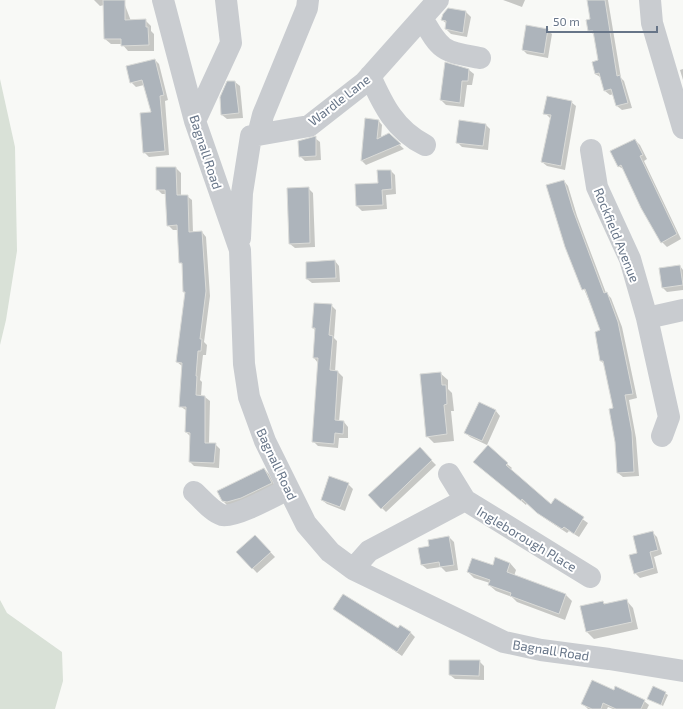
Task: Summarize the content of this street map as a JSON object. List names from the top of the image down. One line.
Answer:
{"streets":{"street":["Wardle Lane","Bagnall Road","Rockfield Avenue","Ingleborough Place"]},"crossings":[["Bagnall Road","Ingleborough Place"]],"scale_bar":"50 m"}
